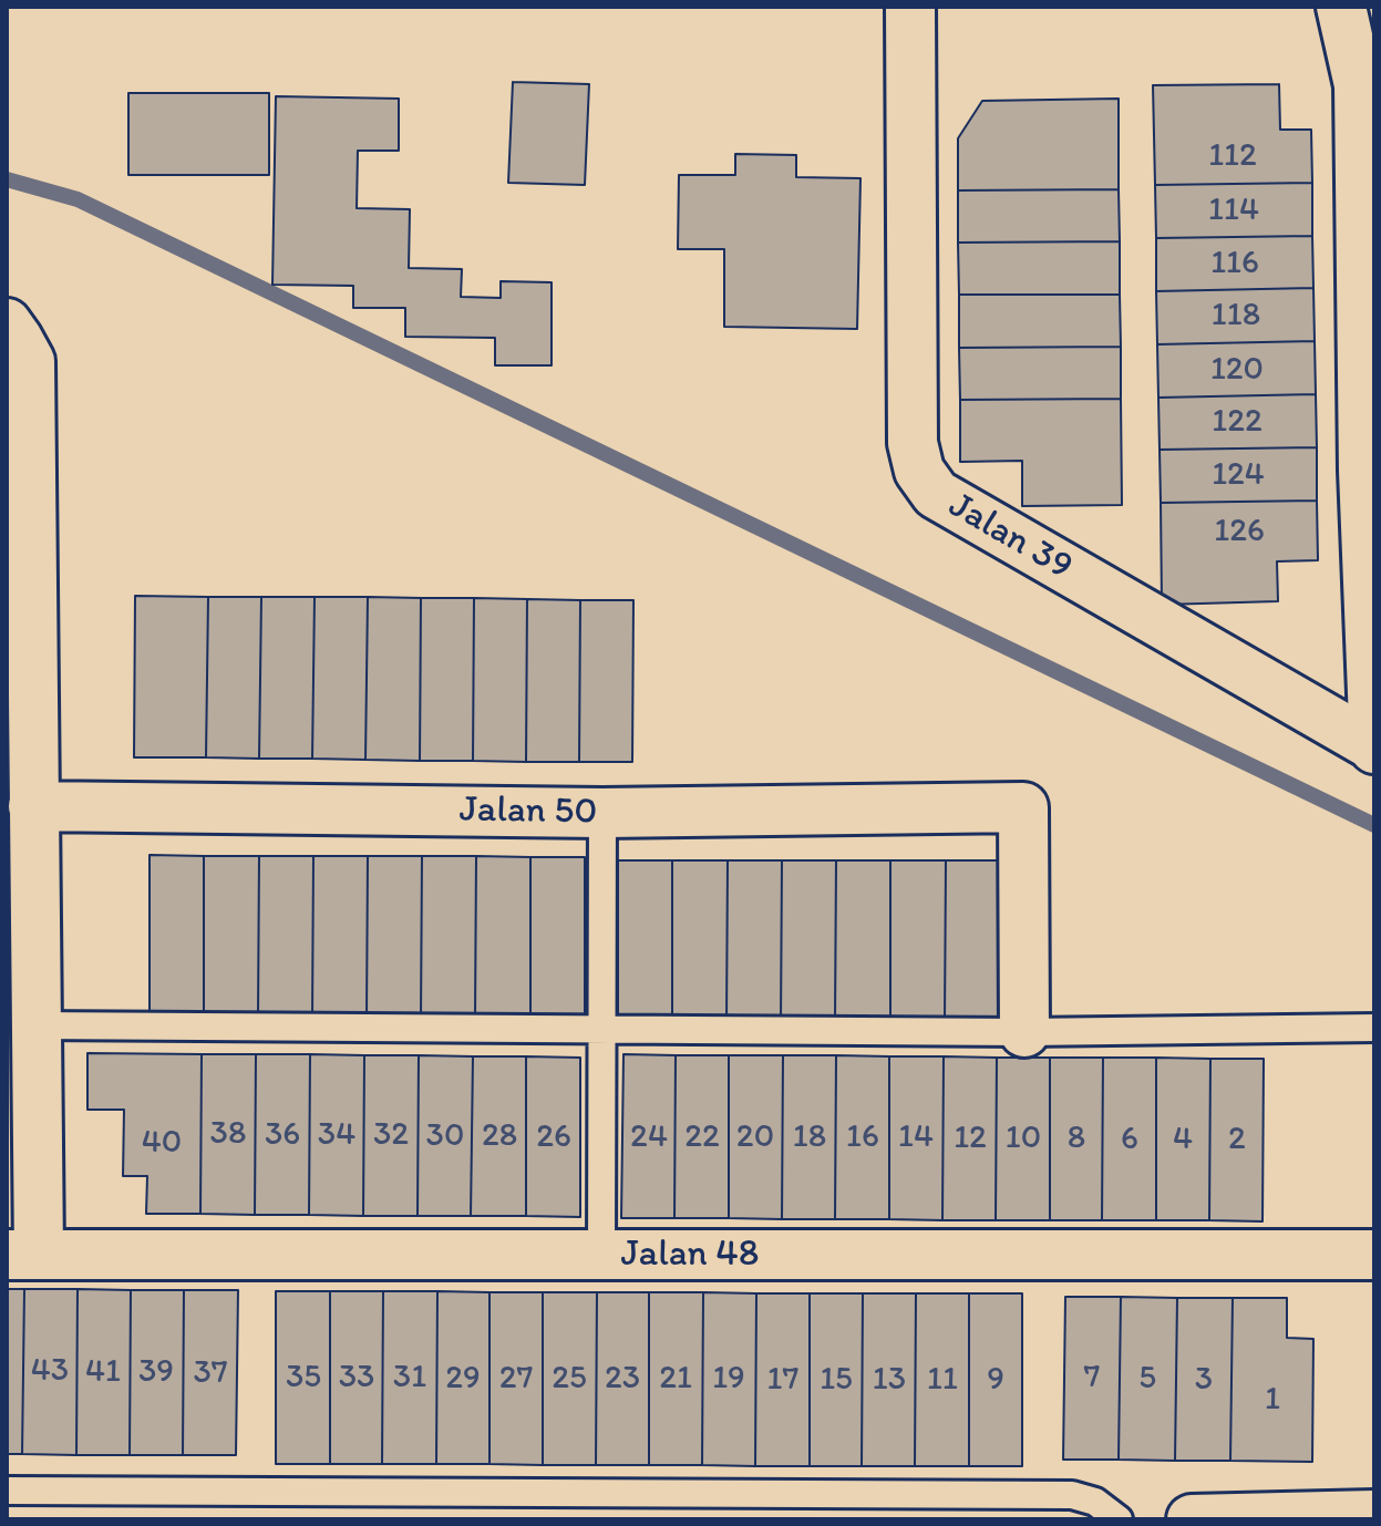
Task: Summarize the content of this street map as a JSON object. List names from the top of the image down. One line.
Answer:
{"streets":{"street":["Jalan 39","Jalan 50","Jalan 48"]},"house_numbers":["112","114","116","118","120","122","124","126","38","36","34","32","30","28","26","24","22","20","18","16","14","12","10","8","6","4","2","40","43","41","39","37","35","33","31","7","29","27","25","23","21","19","5","17","15","13","11","9","3","1"]}
